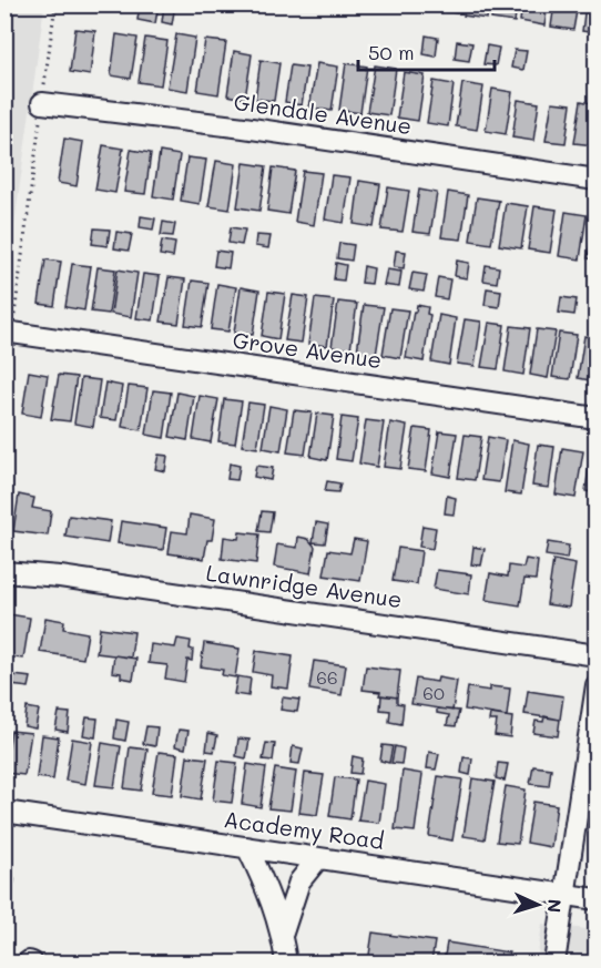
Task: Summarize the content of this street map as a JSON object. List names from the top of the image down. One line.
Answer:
{"streets":{"street":["Glendale Avenue","Grove Avenue","Lawnridge Avenue","Academy Road"]},"house_numbers":["66","60"],"scale_bar":"50 m","north":"right"}
